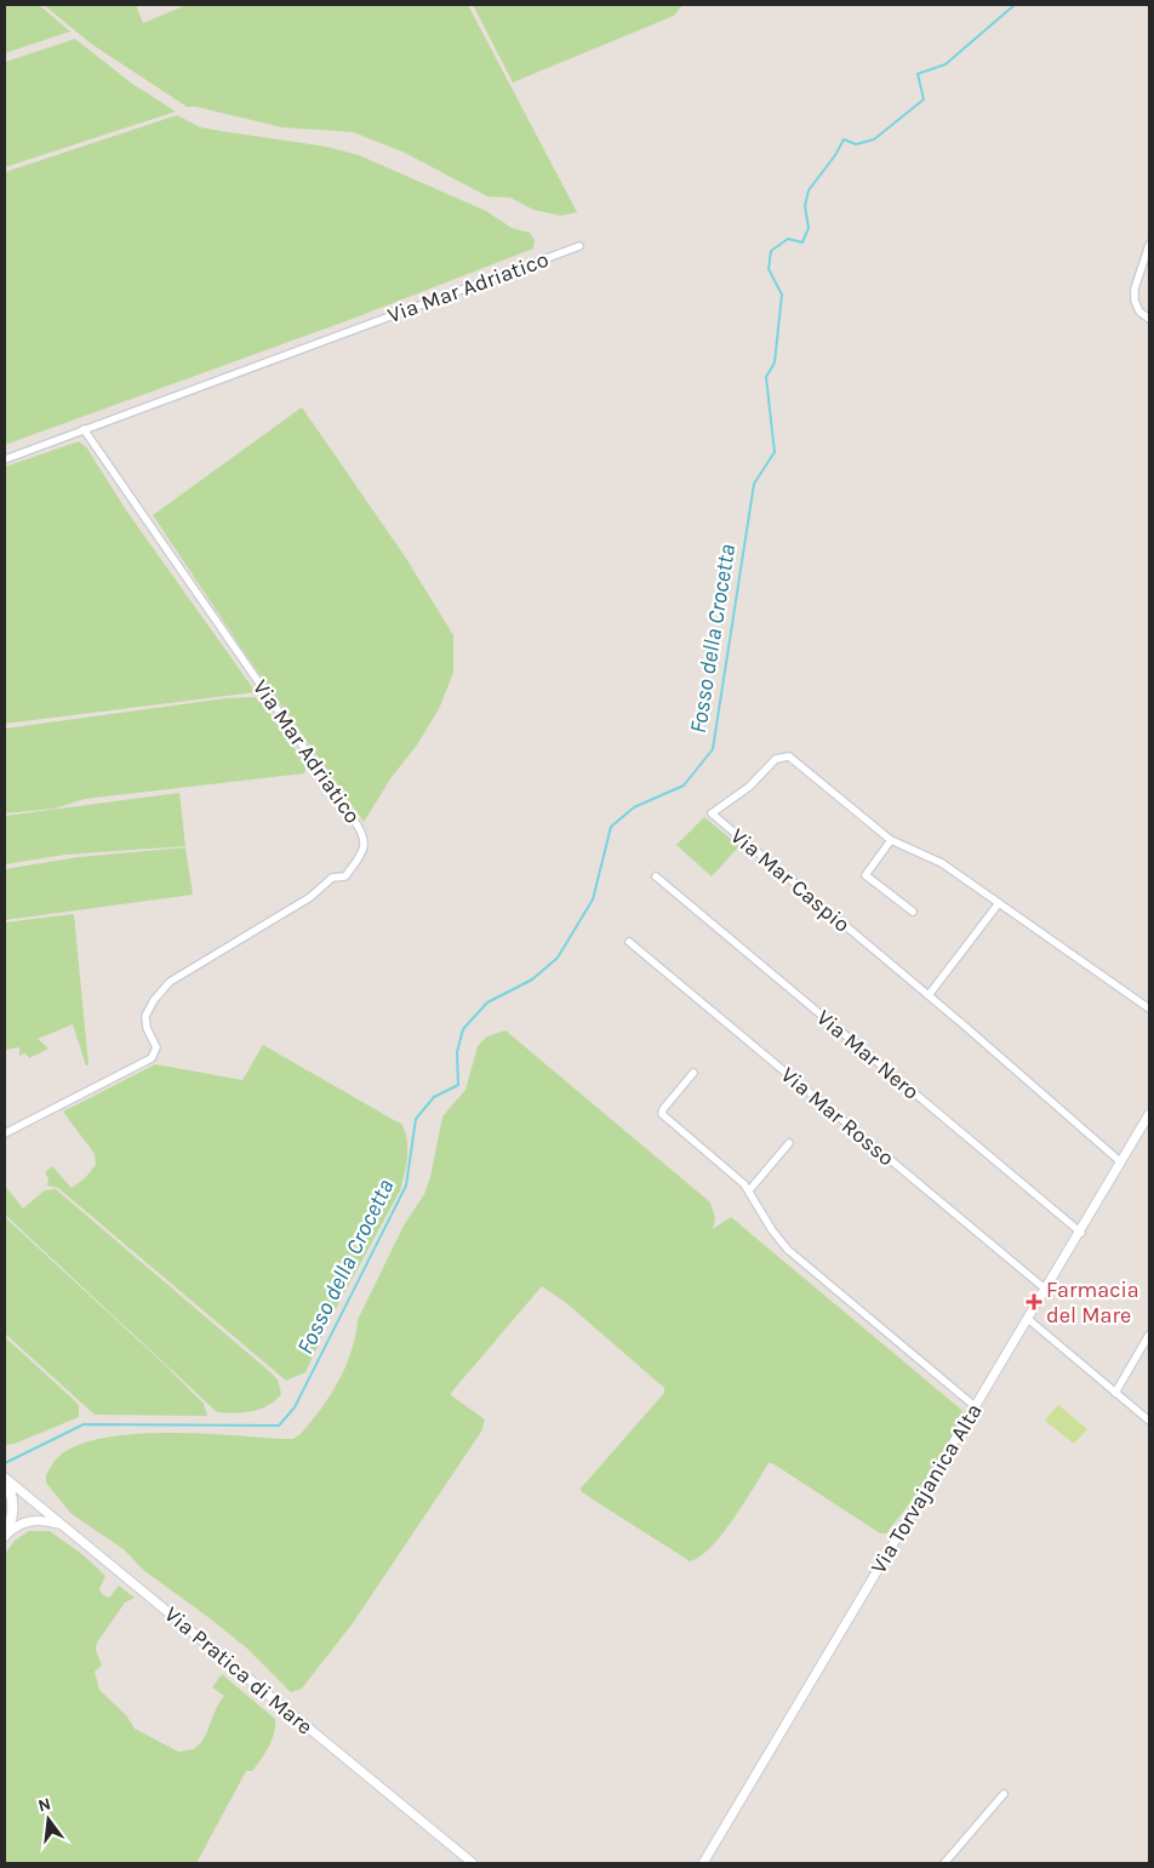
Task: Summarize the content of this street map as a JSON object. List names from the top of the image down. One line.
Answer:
{"streets":{"street":["Via Mar Adriatico","Via Mar Caspio","Via Mar Nero","Via Mar Rosso","Via Torvajanica Alta","Via Pratica di Mare"]},"crossings":[["Via Mar Caspio","Via Torvajanica Alta"],["Via Mar Nero","Via Torvajanica Alta"],["Via Mar Rosso","Via Torvajanica Alta"]],"water":["Fosso della Crocetta"],"places":{"health":["Farmacia del Mare"]},"north":"top"}
